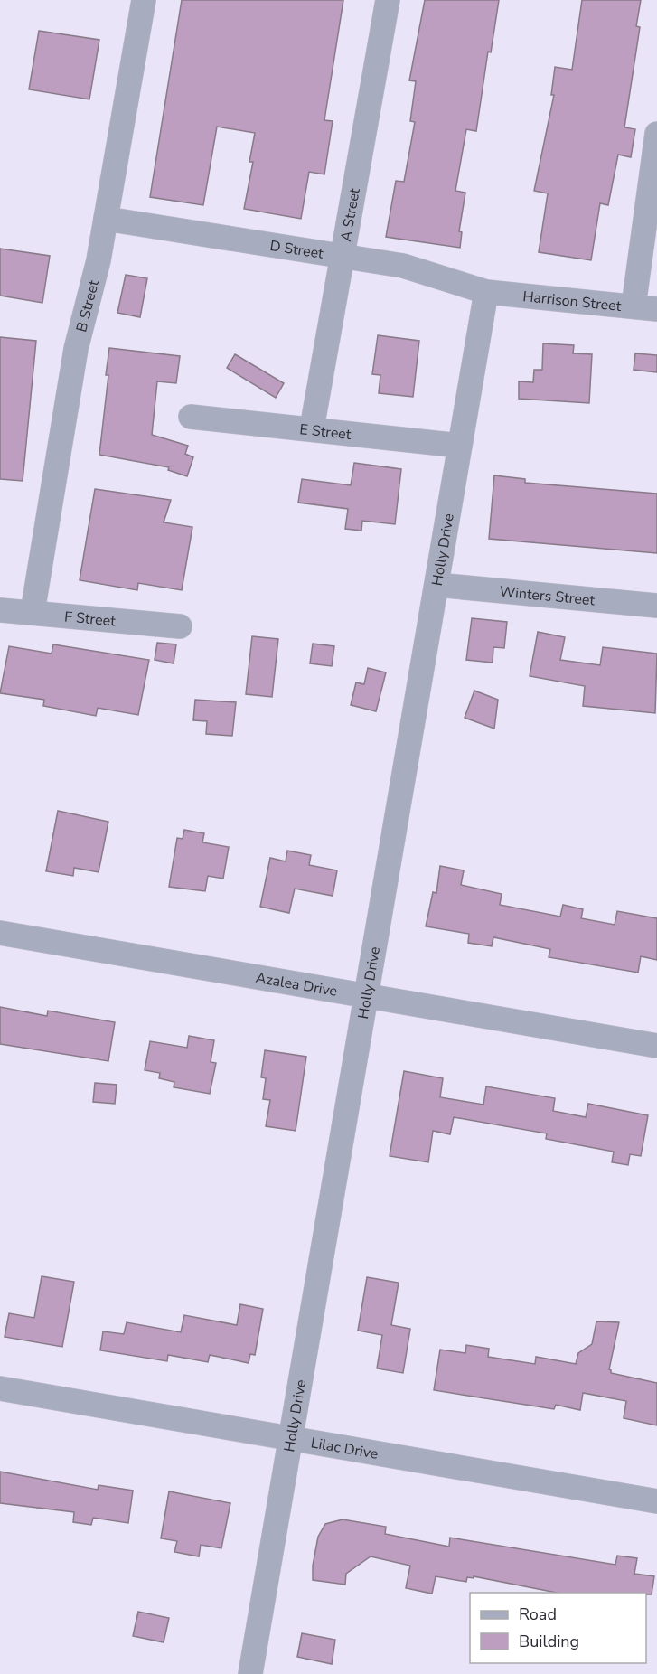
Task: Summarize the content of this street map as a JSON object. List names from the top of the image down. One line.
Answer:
{"streets":{"street":["A Street","D Street","Harrison Street","B Street","E Street","Holly Drive","Winters Street","F Street","Azalea Drive","Lilac Drive"]},"crossings":[["A Street","D Street"],["A Street","E Street"],["D Street","Harrison Street"],["D Street","B Street"],["D Street","Holly Drive"],["Harrison Street","Holly Drive"],["B Street","F Street"],["E Street","Holly Drive"],["Holly Drive","Winters Street"],["Holly Drive","Azalea Drive"],["Holly Drive","Lilac Drive"]],"legend":["Road","Building"]}
